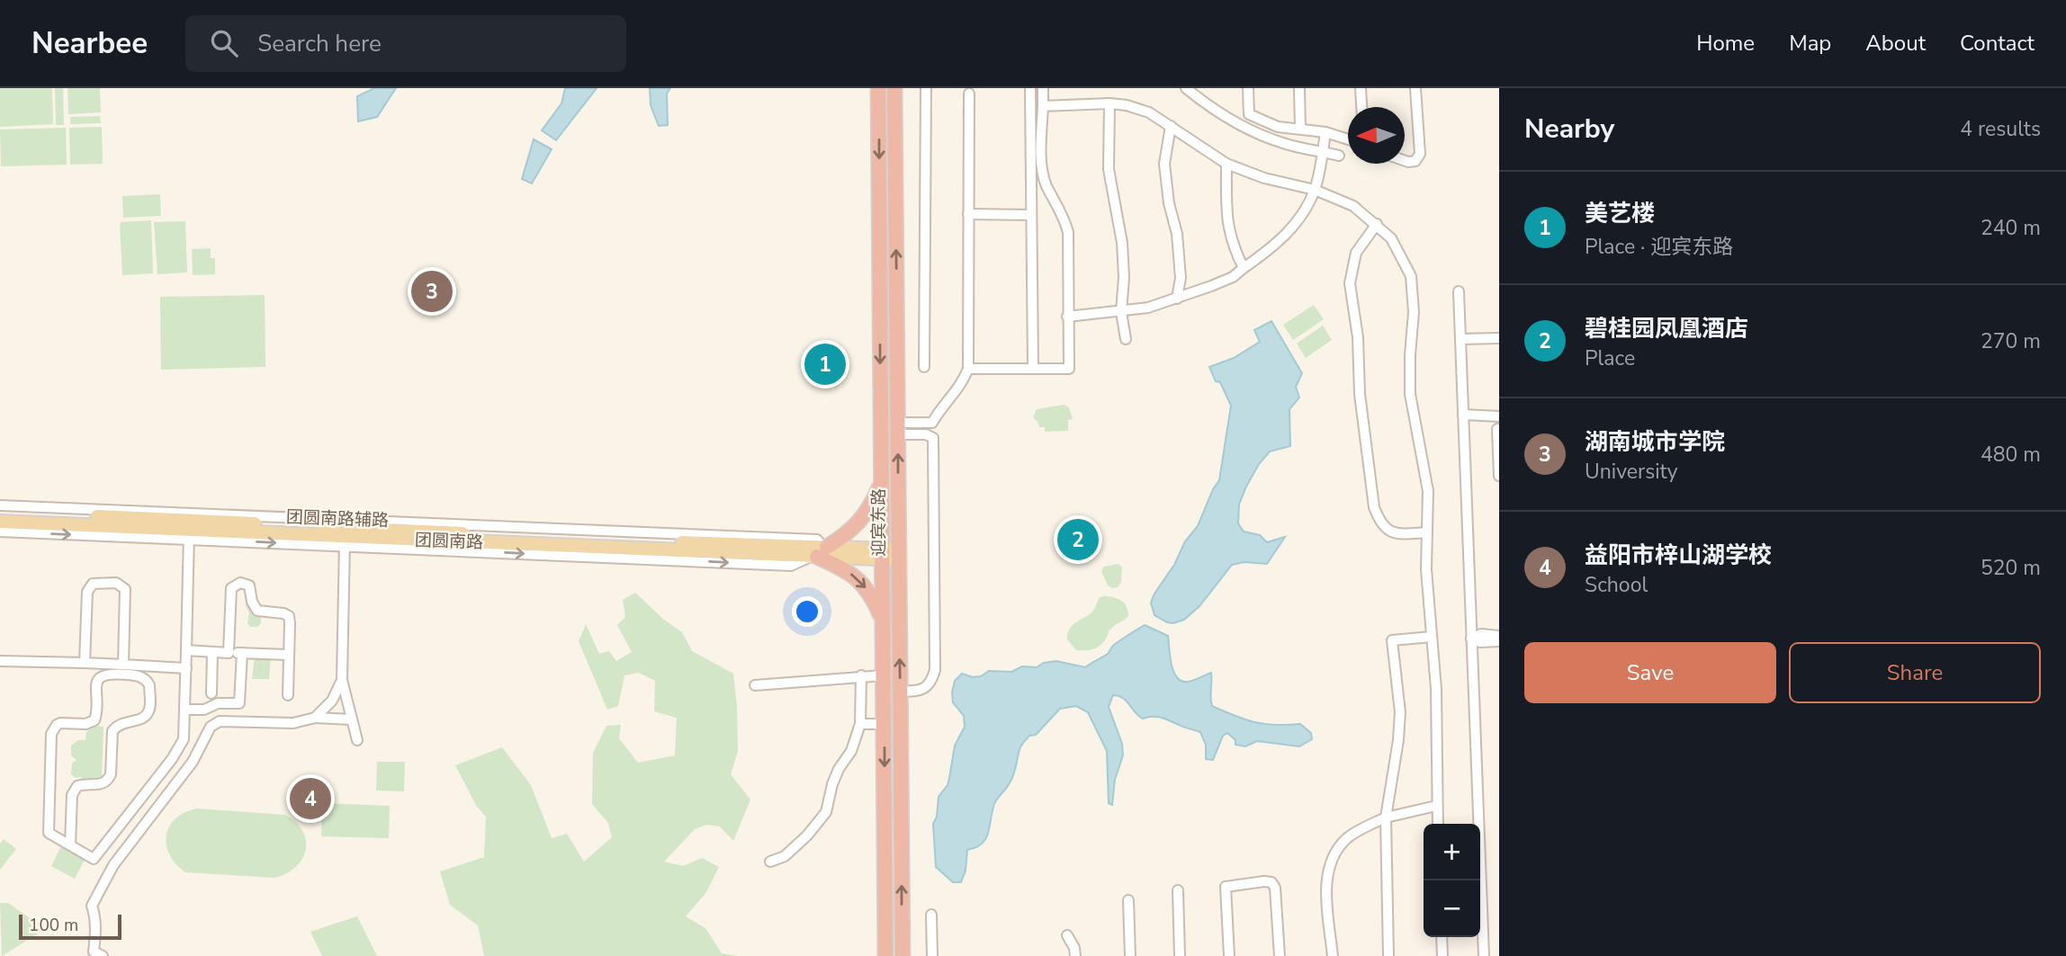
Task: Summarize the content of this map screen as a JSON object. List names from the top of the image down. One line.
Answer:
{"streets":{"highway":["迎宾东路"],"main road":["团圆南路"],"street":["团圆南路辅路"]},"crossings":[["团圆南路辅路","团圆南路"],["迎宾东路","团圆南路"]],"scale_bar":"100 m","north":"left","page":{"header":"Nearbee","search":"Search here","nav":["Home","Map","About","Contact"],"heading":["Nearby","4 results"],"list":[{"mark":"1","name":"美艺楼","note":"Place · 迎宾东路","value":"240 m"},{"mark":"2","name":"碧桂园凤凰酒店","note":"Place","value":"270 m"},{"mark":"3","name":"湖南城市学院","note":"University","value":"480 m"},{"mark":"4","name":"益阳市梓山湖学校","note":"School","value":"520 m"}],"pins":["3","1","2","4"],"buttons":["Save","Share"],"map_buttons":["+","−"],"scale":"100 m"}}
